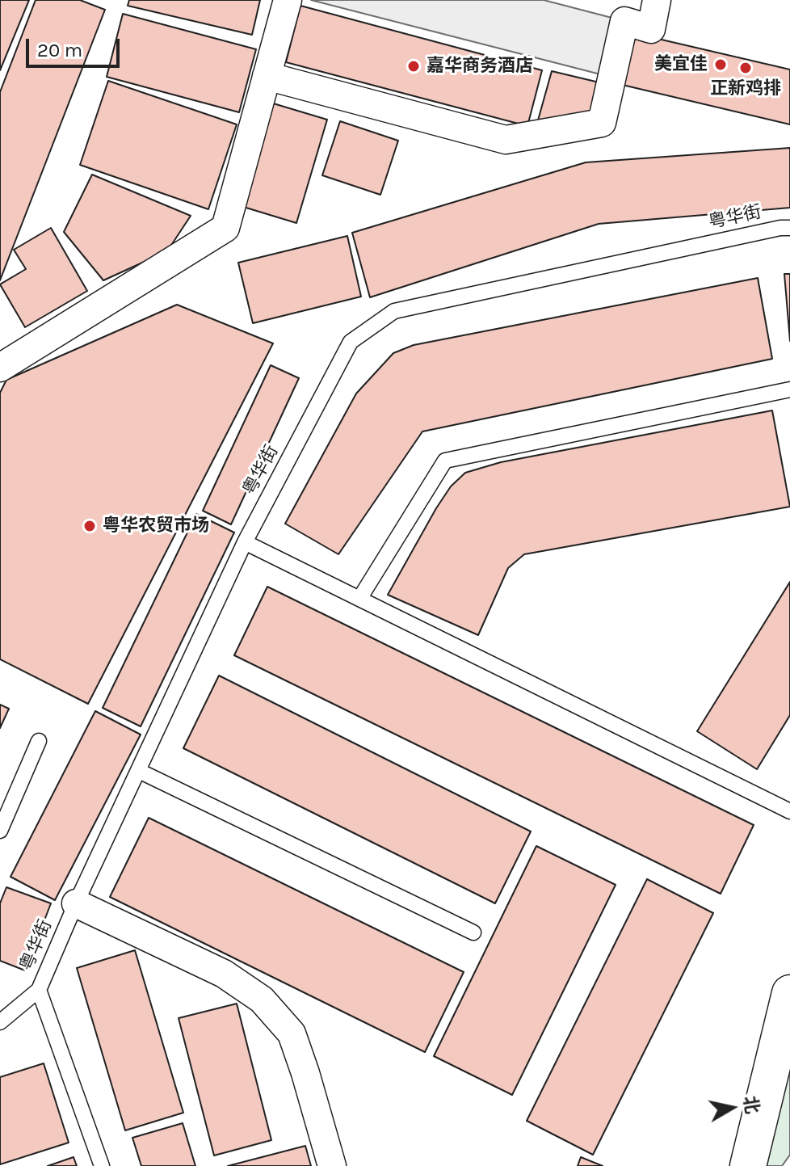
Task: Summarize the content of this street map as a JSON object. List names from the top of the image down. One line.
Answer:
{"streets":{"lane":["粤华街"]},"places":["美宜佳","嘉华商务酒店","正新鸡排","粤华农贸市场"],"scale_bar":"20 m","north":"right"}
